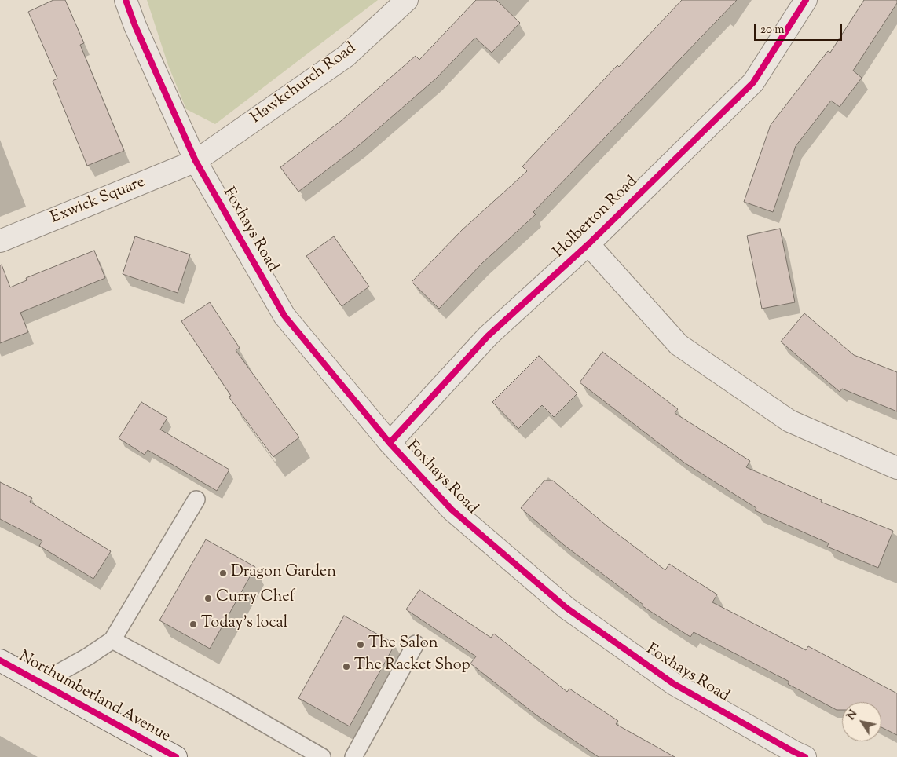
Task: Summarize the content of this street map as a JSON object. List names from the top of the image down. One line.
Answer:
{"streets":{"street":["Hawkchurch Road","Exwick Square","Holberton Road","Foxhays Road","Northumberland Avenue"]},"crossings":[["Hawkchurch Road","Exwick Square"],["Hawkchurch Road","Foxhays Road"],["Exwick Square","Foxhays Road"],["Holberton Road","Foxhays Road"]],"places":["Dragon Garden","Curry Chef","Today's local","The Salon","The Racket Shop"],"scale_bar":"20 m","north":"top left"}
